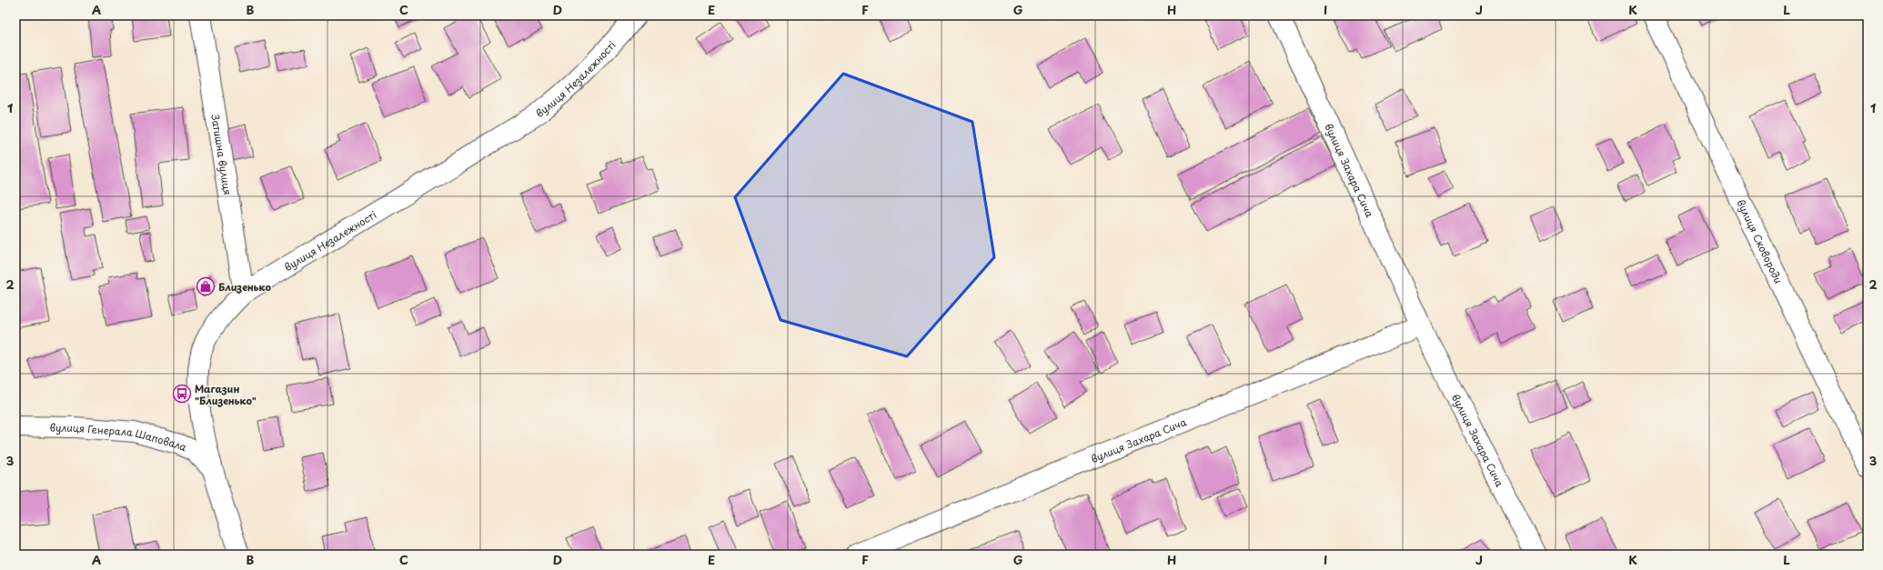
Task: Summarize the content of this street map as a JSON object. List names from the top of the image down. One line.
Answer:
{"streets":{"street":["вулиця Незалежності","Затишна вулиця","вулиця Захара Сича","вулиця Сковороди","вулиця Генерала Шаповала"]},"crossings":[["вулиця Незалежності","Затишна вулиця"],["вулиця Незалежності","вулиця Генерала Шаповала"]],"places":{"shop":["Близенько"],"bus stop":["Магазин \"Близенько\""]},"grid":{"columns":["A","B","C","D","E","F","G","H","I","J","K","L"],"rows":["1","2","3"]}}
